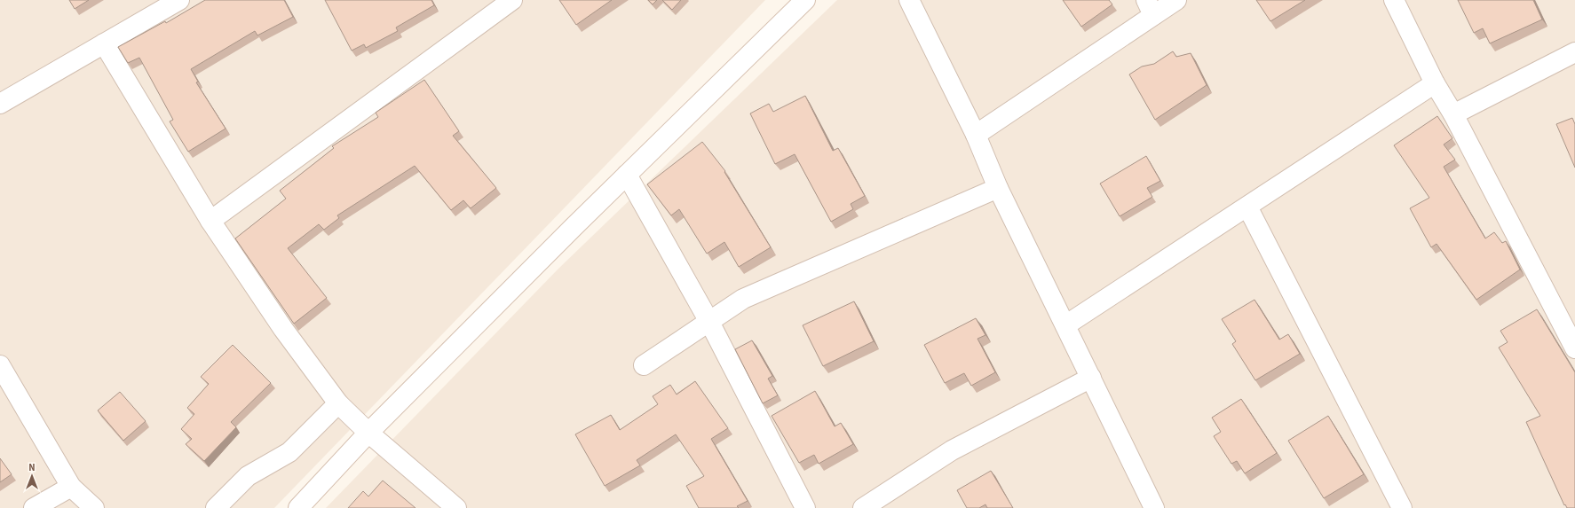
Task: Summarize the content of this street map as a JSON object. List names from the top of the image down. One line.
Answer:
{"north":"top"}
